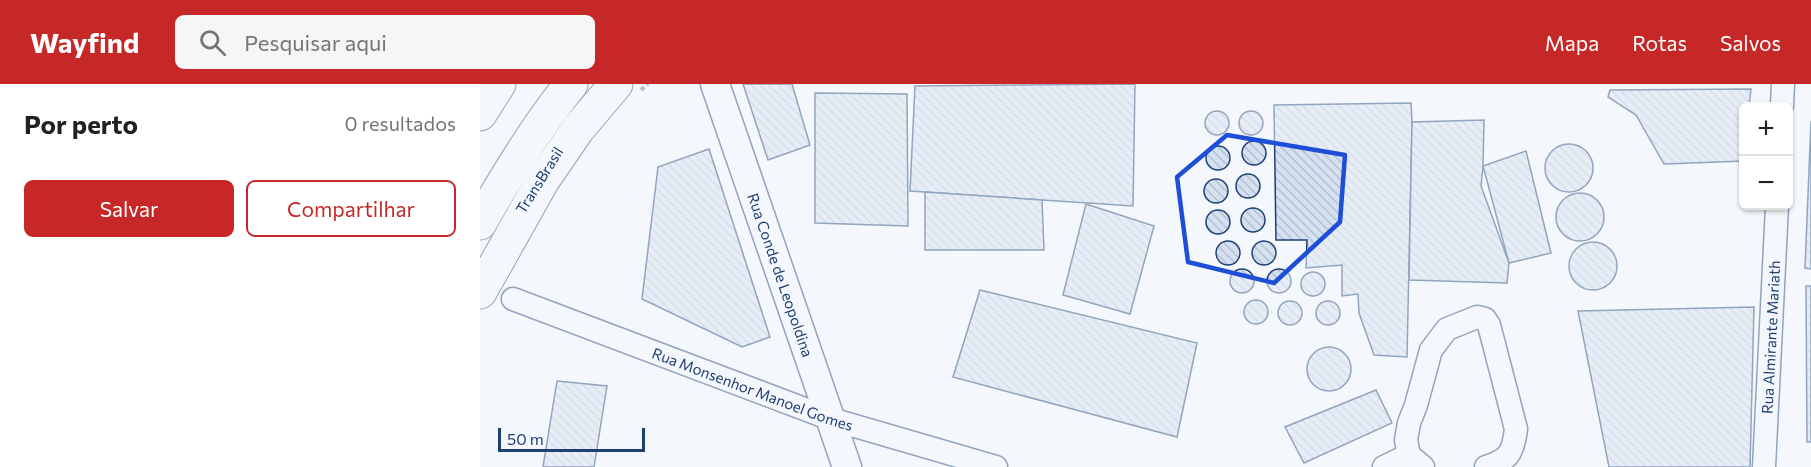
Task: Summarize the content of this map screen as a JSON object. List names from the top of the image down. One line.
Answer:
{"streets":{"main road":["Rua Conde de Leopoldina"],"street":["TransBrasil","Rua Almirante Mariath","Rua Monsenhor Manoel Gomes"]},"crossings":[["Rua Conde de Leopoldina","Rua Monsenhor Manoel Gomes"]],"scale_bar":"50 m","page":{"header":"Wayfind","search":"Pesquisar aqui","nav":["Mapa","Rotas","Salvos"],"heading":["Por perto","0 resultados"],"map_buttons":["+","−"],"buttons":["Salvar","Compartilhar"],"scale":"50 m"}}
